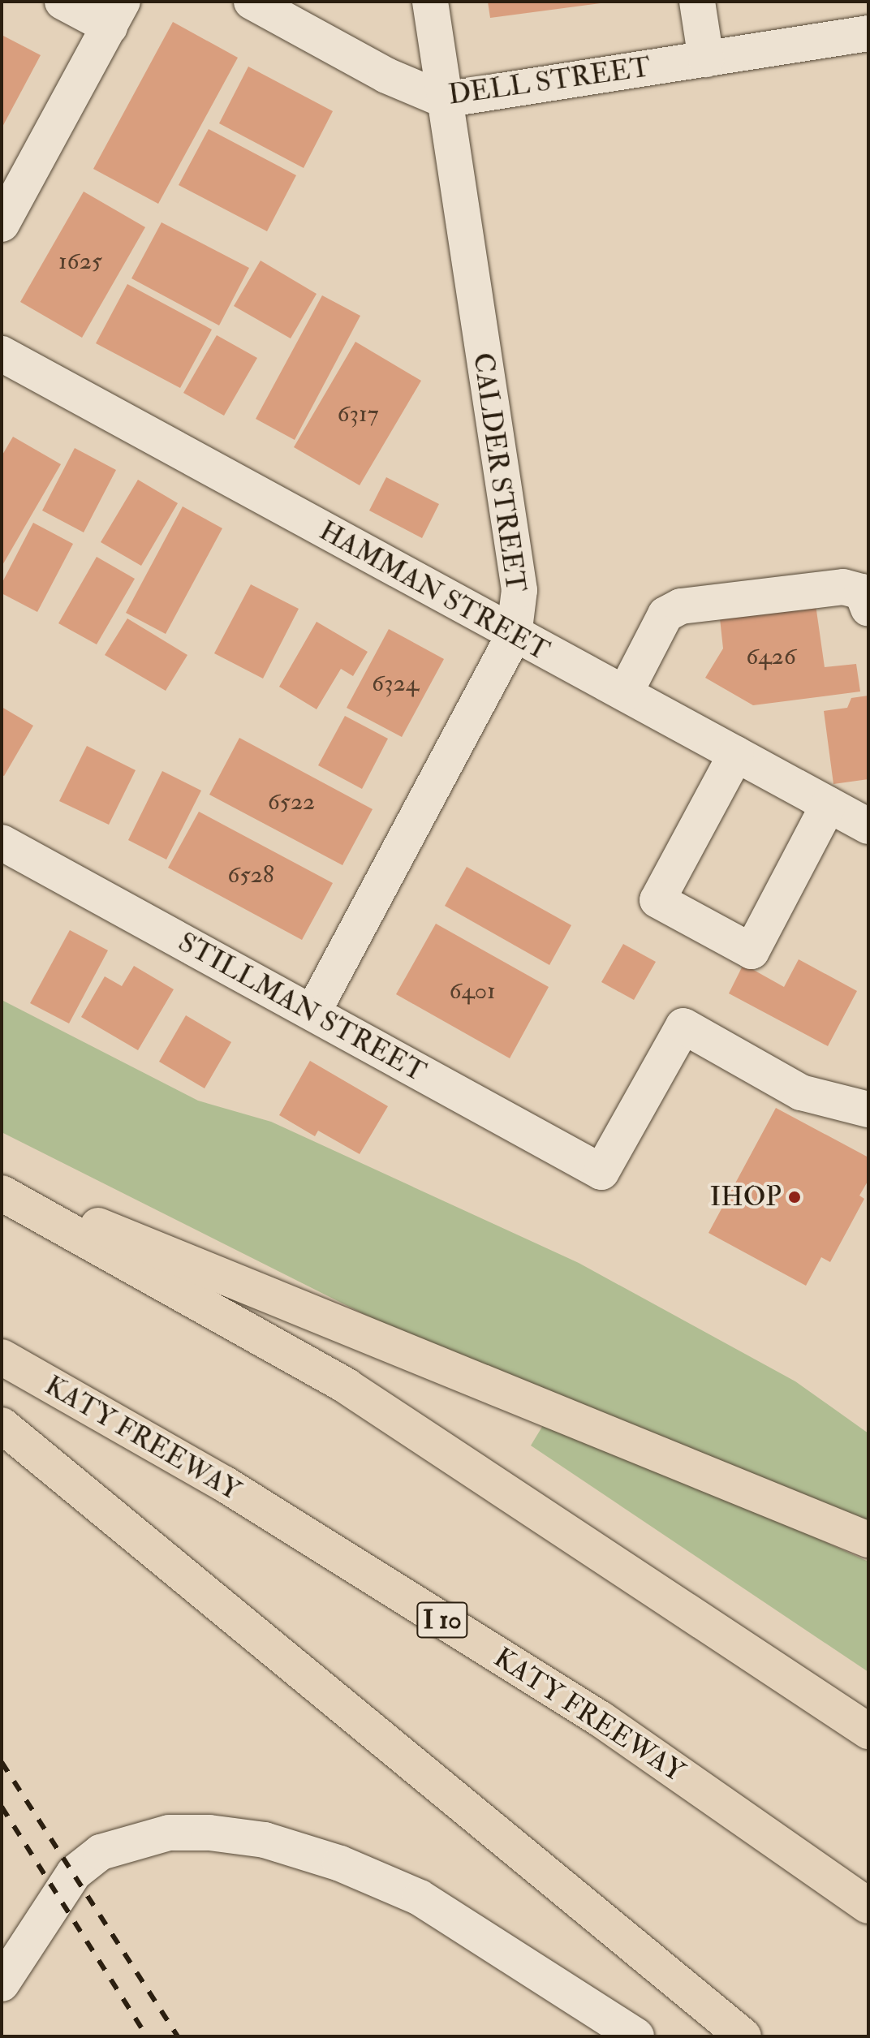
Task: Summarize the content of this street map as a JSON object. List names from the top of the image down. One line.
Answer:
{"streets":{"highway":["KATY FREEWAY","I 10"],"street":["DELL STREET","CALDER STREET","HAMMAN STREET","STILLMAN STREET"]},"crossings":[["DELL STREET","CALDER STREET"],["CALDER STREET","HAMMAN STREET"],["CALDER STREET","STILLMAN STREET"]],"places":["IHOP"],"house_numbers":["1625","6317","6426","6324","6522","6528","6401"]}
